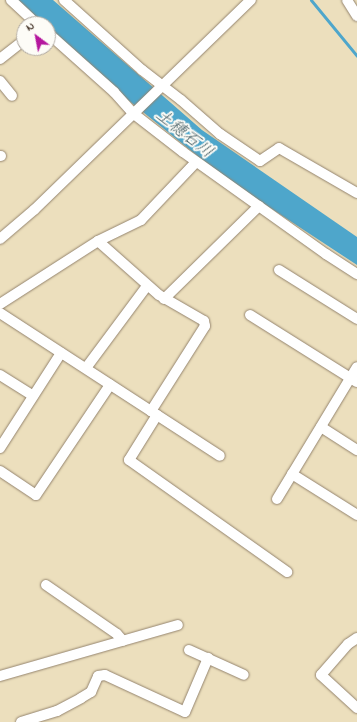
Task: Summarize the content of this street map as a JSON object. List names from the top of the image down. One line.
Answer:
{"water":["土穂石川"],"north":"top left"}
